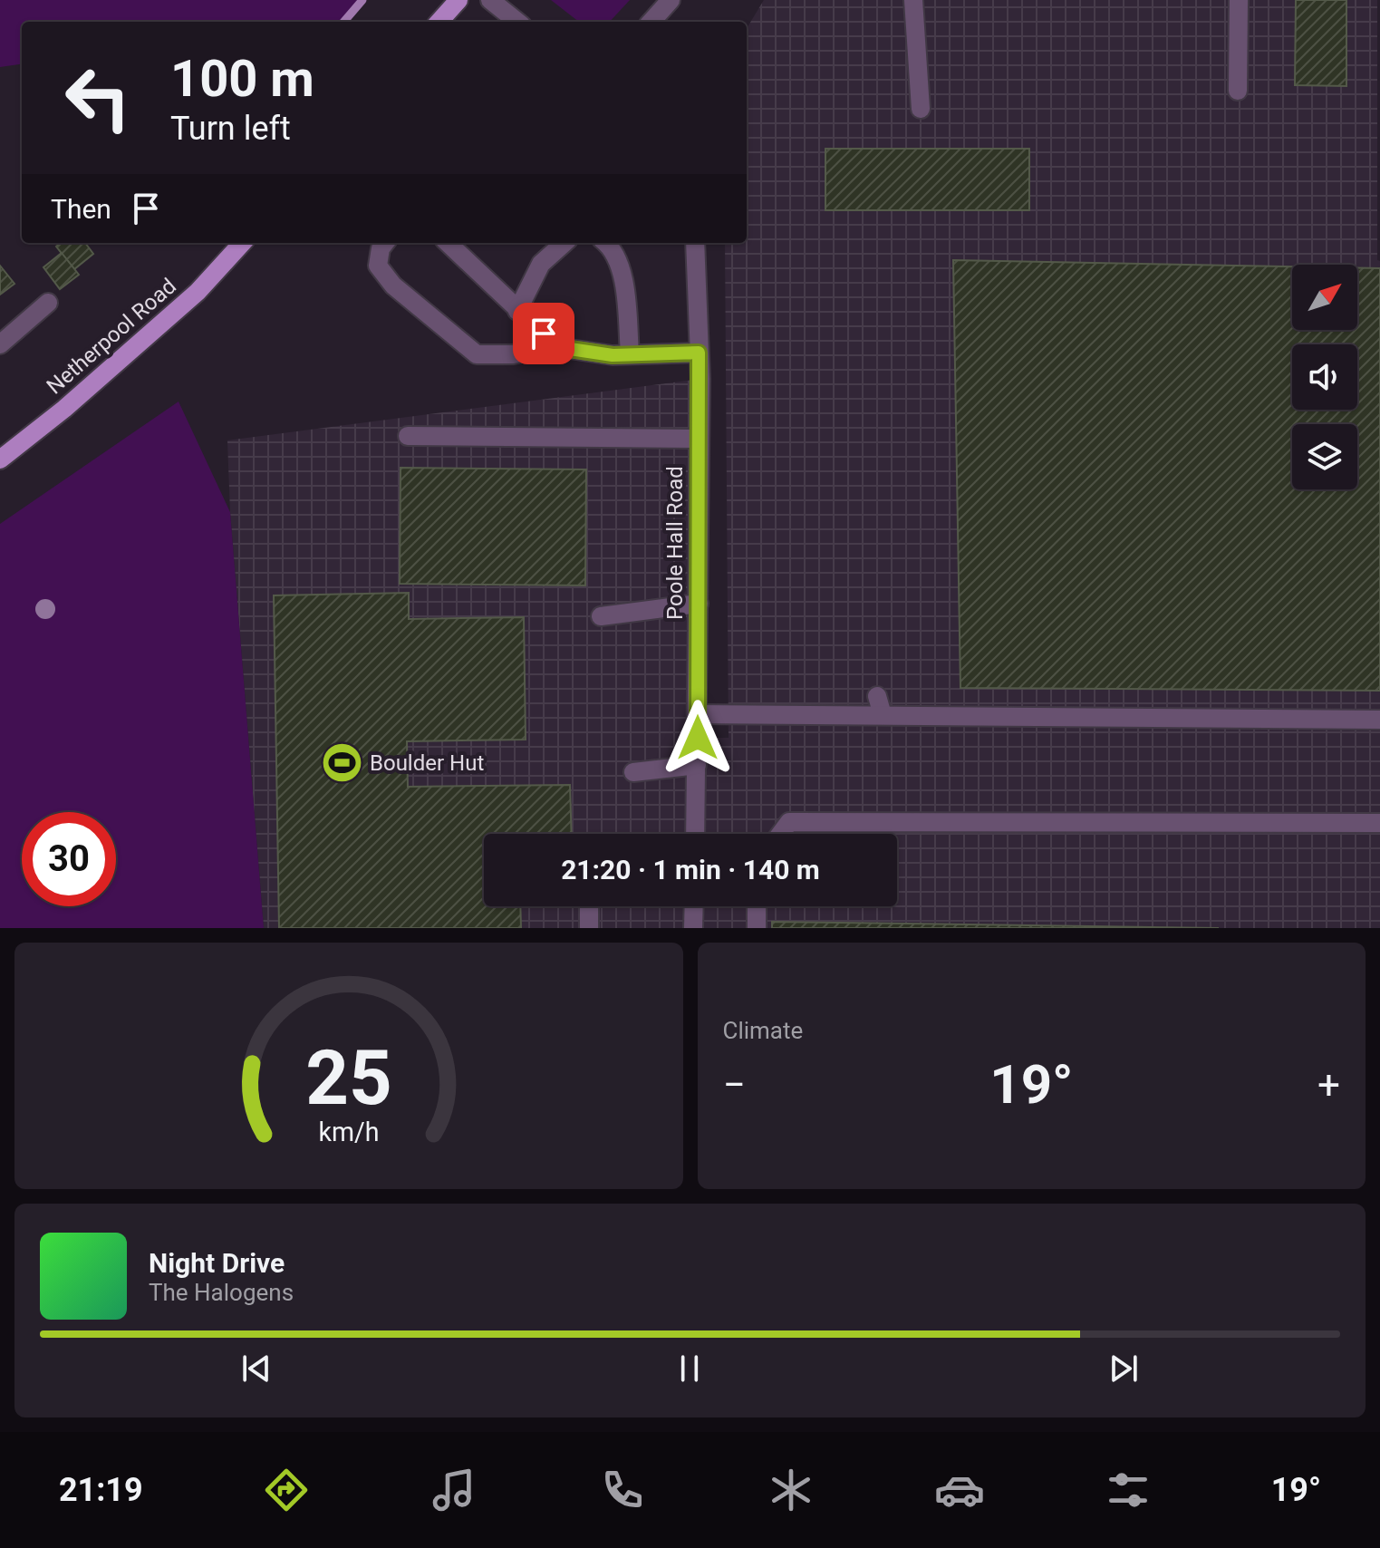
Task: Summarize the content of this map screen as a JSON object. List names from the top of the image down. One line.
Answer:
{"streets":{"main road":["Netherpool Road"],"street":["Poole Hall Road"]},"places":{"sports":["Boulder Hut"]},"north":"top right","page":{"turn":["100 m","Turn left"],"then":"Then","limit":"30","trip":"21:20 · 1 min · 140 m","tile":"Climate","heat":["−","19°","+"],"song":["Night Drive","The Halogens"],"tabs":["21:19","19°"],"gauge":["25","km/h"]}}
